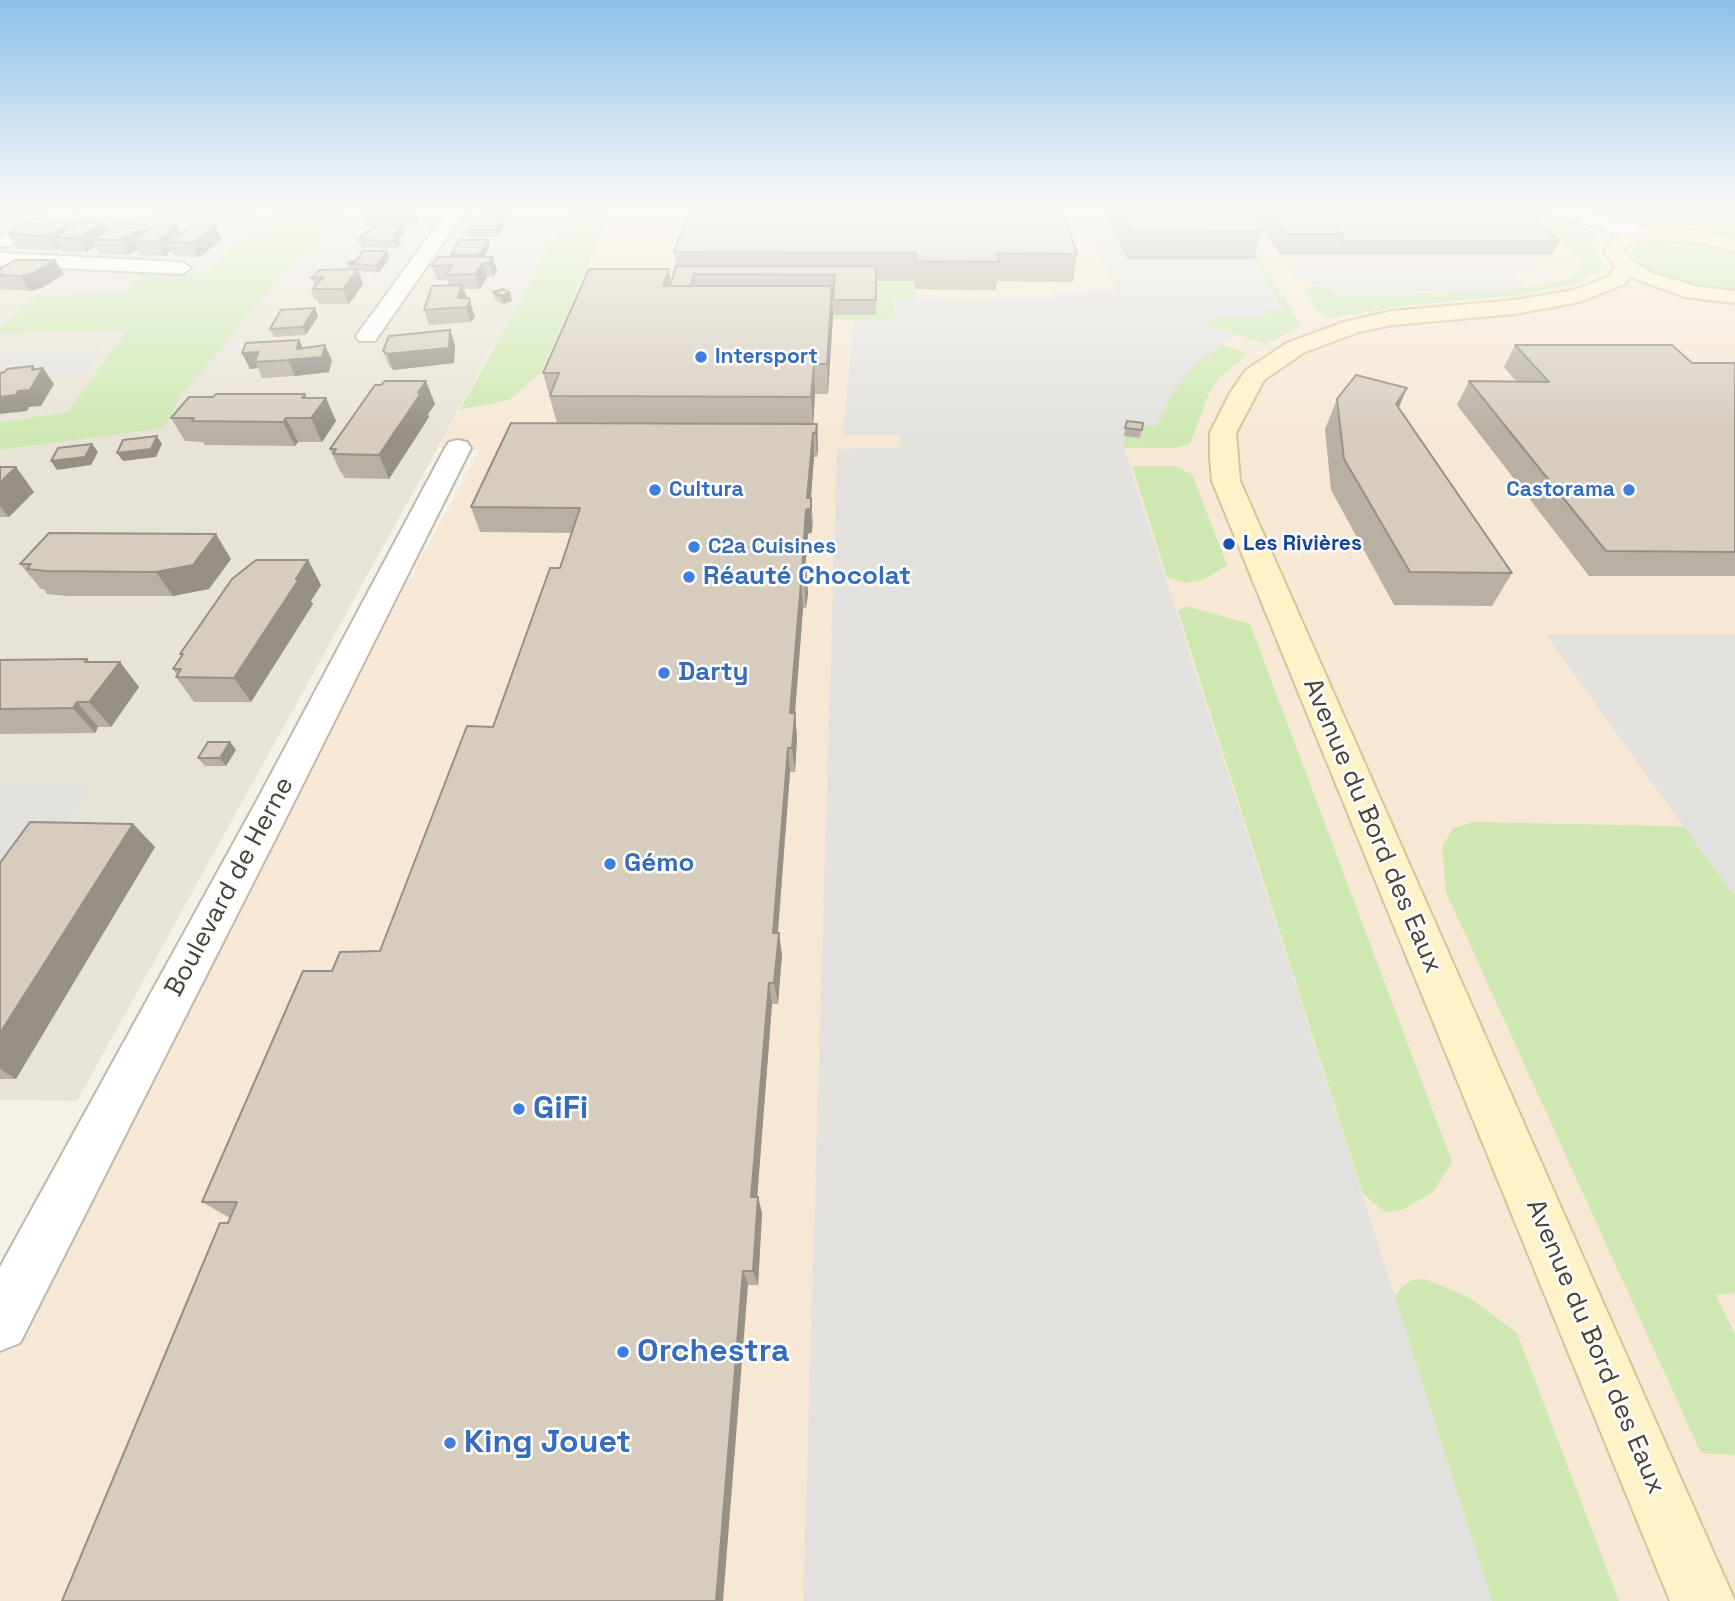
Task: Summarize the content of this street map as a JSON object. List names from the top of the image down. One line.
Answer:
{"streets":{"street":["Avenue du Bord des Eaux","Boulevard de Herne"]},"places":["Intersport","Cultura","Castorama","Les Rivières","C2a Cuisines","Réauté Chocolat","Darty","Gémo","GiFi","Orchestra","King Jouet"]}
